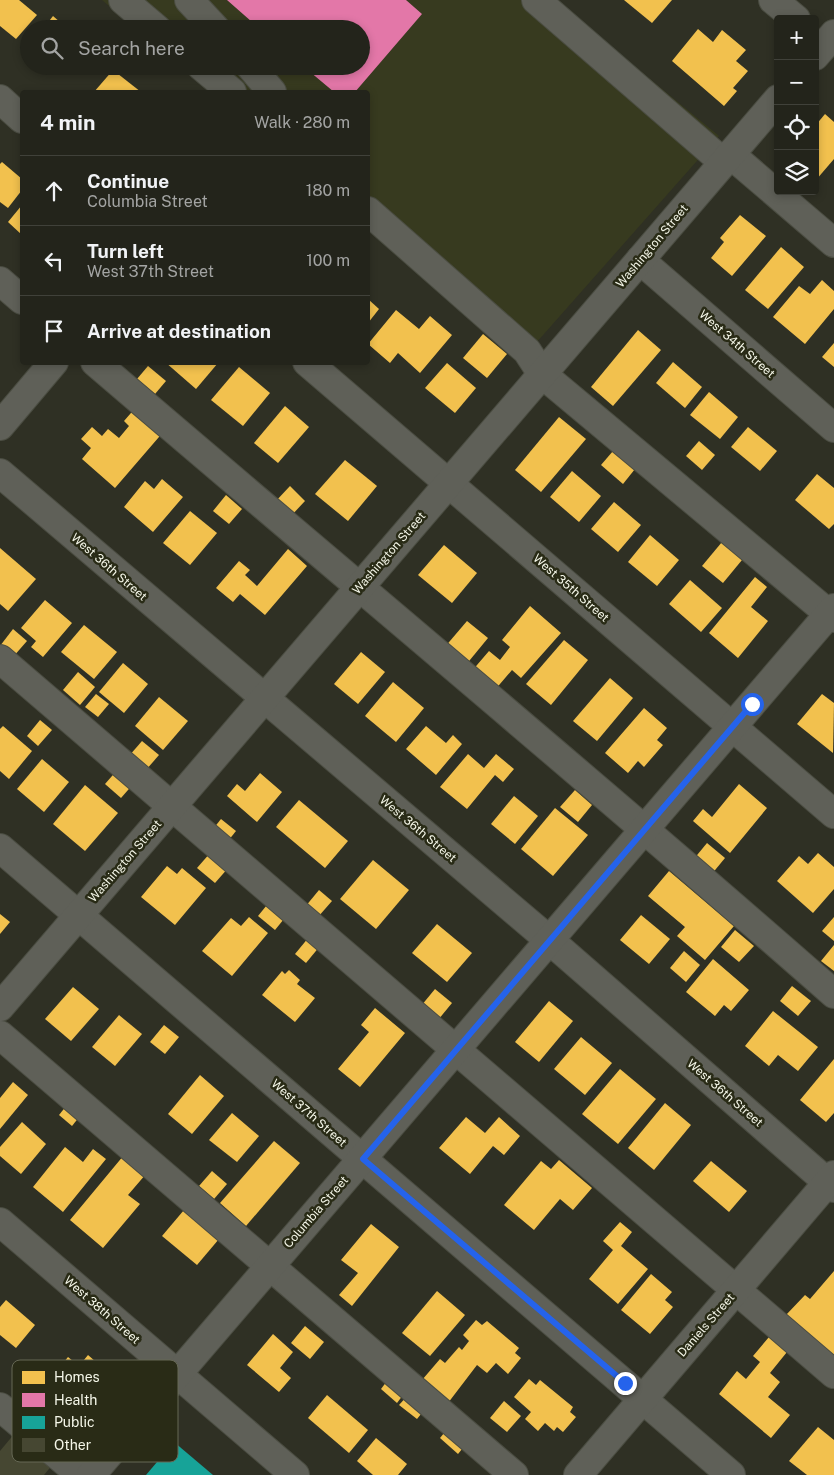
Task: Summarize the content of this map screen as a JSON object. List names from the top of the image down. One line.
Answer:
{"streets":{"street":["Washington Street","West 34th Street","West 36th Street","West 35th Street","West 37th Street","Columbia Street","West 38th Street","Daniels Street"]},"crossings":[["Washington Street","West 34th Street"],["Washington Street","West 36th Street"],["Washington Street","West 35th Street"],["Washington Street","West 37th Street"],["West 36th Street","Columbia Street"],["West 36th Street","Daniels Street"],["West 35th Street","Columbia Street"],["West 37th Street","Columbia Street"],["West 37th Street","Daniels Street"],["Columbia Street","West 38th Street"]],"legend":["Homes","Health","Public","Other"],"page":{"map_buttons":["+","−"],"search":"Search here","heading":["4 min","Walk · 280 m"],"list":[["Continue","Columbia Street","180 m"],["Turn left","West 37th Street","100 m"],"Arrive at destination"]}}
